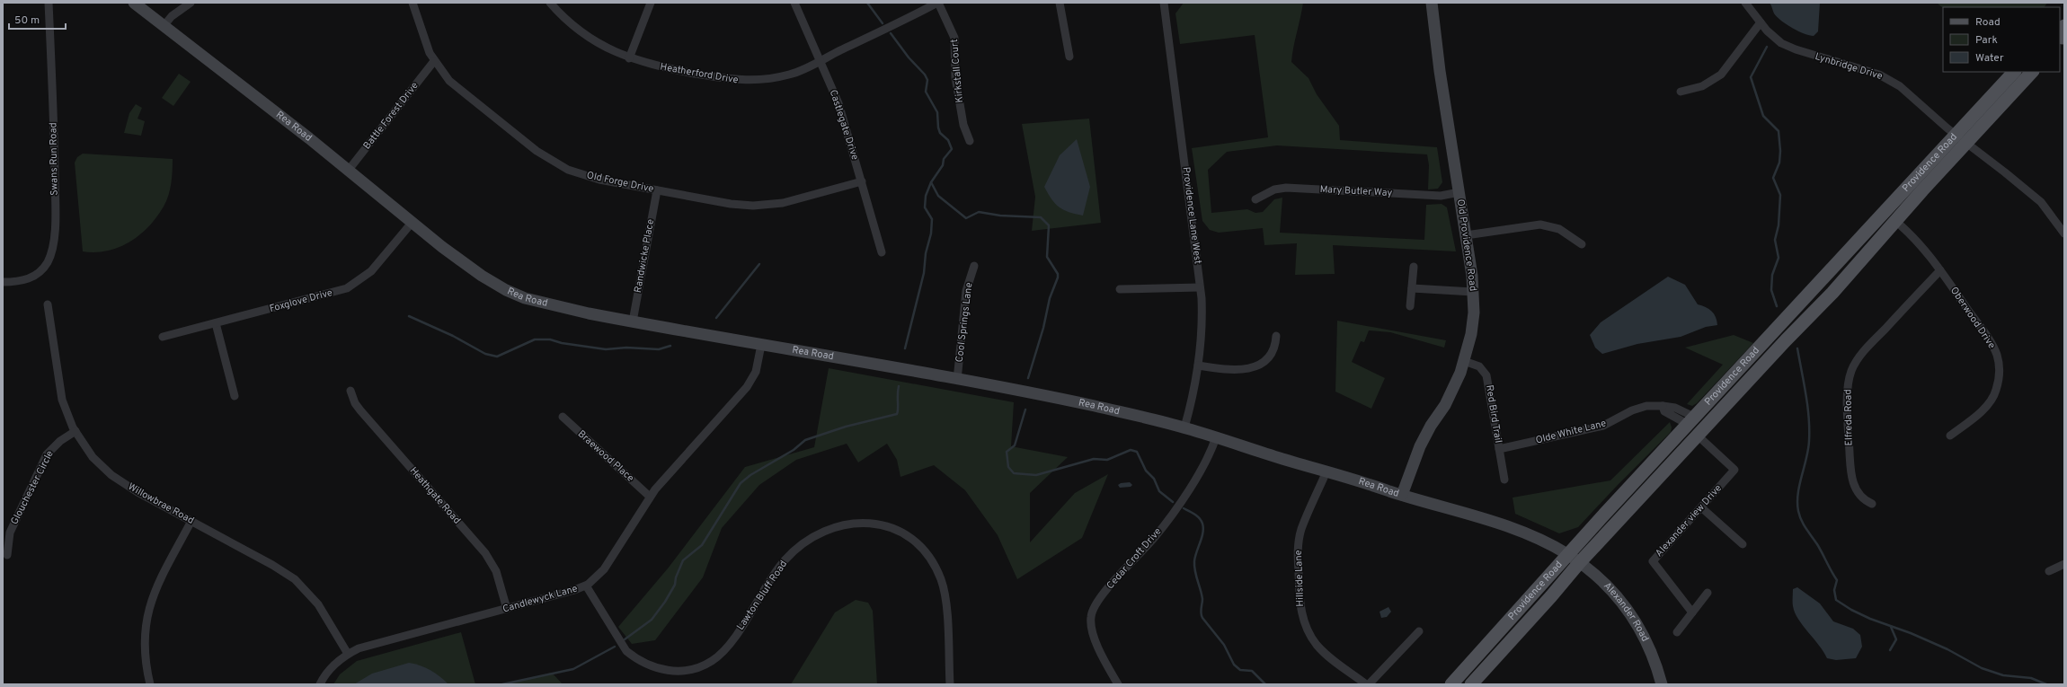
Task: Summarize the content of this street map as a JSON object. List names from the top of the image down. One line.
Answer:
{"streets":{"main road":["Rea Road","Providence Road","Old Providence Road","Alexander Road"],"street":["Lynbridge Drive","Kirkstall Court","Heatherford Drive","Battle Forest Drive","Castlegate Drive","Swans Run Road","Old Forge Drive","Mary Butler Way","Providence Lane West","Randwicke Place","Foxglove Drive","Oberwood Drive","Cool Springs Lane","Red Bird Trail","Elfreda Road","Olde White Lane","Braewood Place","Glouchester Circle","Heathgate Road","Willowbrae Road","Alexander view Drive","Cedar Croft Drive","Hillside Lane","Lawton Bluff Road","Candlewyck Lane"]},"crossings":[["Lynbridge Drive","Providence Road"],["Kirkstall Court","Heatherford Drive"],["Heatherford Drive","Castlegate Drive"],["Battle Forest Drive","Rea Road"],["Battle Forest Drive","Old Forge Drive"],["Castlegate Drive","Old Forge Drive"],["Rea Road","Providence Road"],["Rea Road","Providence Lane West"],["Rea Road","Old Providence Road"],["Rea Road","Randwicke Place"],["Rea Road","Foxglove Drive"],["Rea Road","Cool Springs Lane"],["Rea Road","Cedar Croft Drive"],["Rea Road","Hillside Lane"],["Rea Road","Candlewyck Lane"],["Rea Road","Alexander Road"],["Providence Road","Oberwood Drive"],["Providence Road","Olde White Lane"],["Providence Road","Alexander view Drive"],["Providence Road","Alexander Road"],["Old Forge Drive","Randwicke Place"],["Mary Butler Way","Old Providence Road"],["Old Providence Road","Red Bird Trail"],["Oberwood Drive","Elfreda Road"],["Red Bird Trail","Olde White Lane"],["Olde White Lane","Alexander view Drive"],["Braewood Place","Candlewyck Lane"],["Glouchester Circle","Willowbrae Road"],["Heathgate Road","Candlewyck Lane"],["Willowbrae Road","Candlewyck Lane"],["Lawton Bluff Road","Candlewyck Lane"]],"legend":["Road","Park","Water"],"scale_bar":"50 m"}
